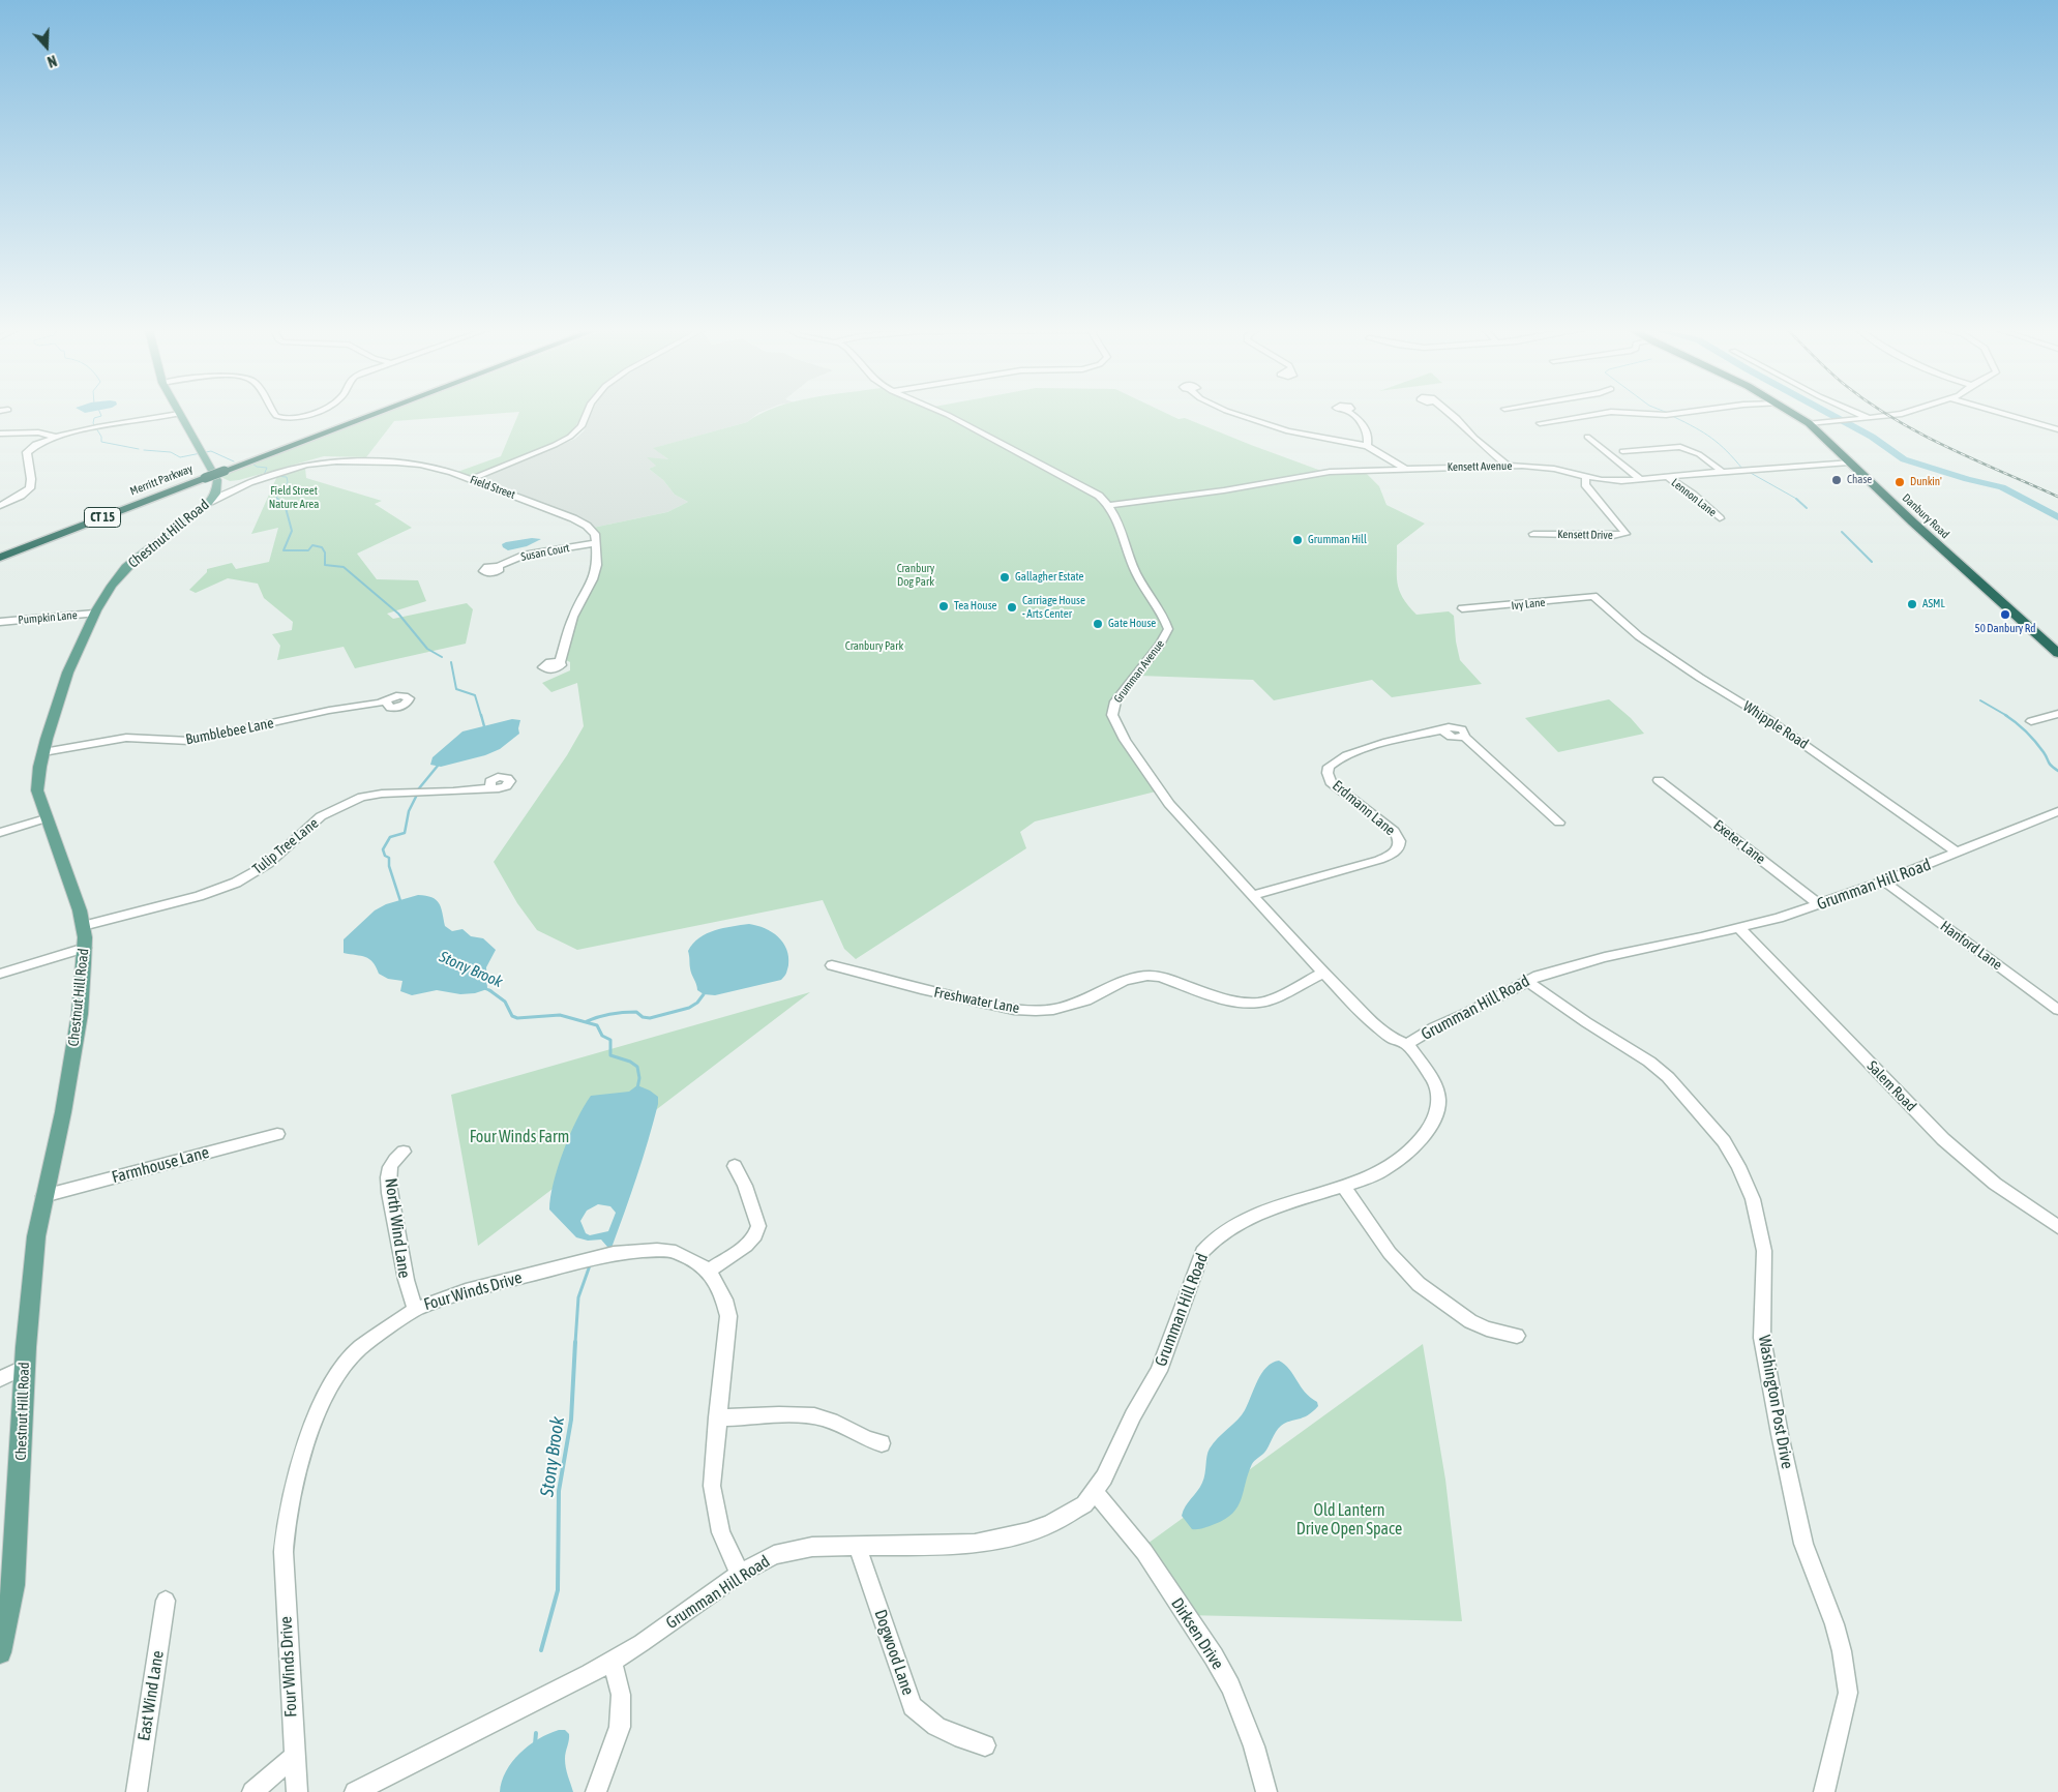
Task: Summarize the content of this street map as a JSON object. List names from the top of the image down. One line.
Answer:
{"streets":{"highway":["Merritt Parkway","Danbury Road","CT 15"],"main road":["Chestnut Hill Road"],"street":["Kensett Avenue","Field Street","Lennon Lane","Kensett Drive","Susan Court","Ivy Lane","Pumpkin Lane","Grumman Avenue","Whipple Road","Bumblebee Lane","Erdmann Lane","Exeter Lane","Tulip Tree Lane","Grumman Hill Road","Hanford Lane","Freshwater Lane","Salem Road","Farmhouse Lane","North Wind Lane","Four Winds Drive","Washington Post Drive","Dirksen Drive","Dogwood Lane","East Wind Lane"]},"crossings":[["Kensett Avenue","Lennon Lane"],["Kensett Avenue","Danbury Road"],["Kensett Avenue","Kensett Drive"],["Kensett Avenue","Grumman Avenue"],["Field Street","Chestnut Hill Road"],["Field Street","Susan Court"],["Chestnut Hill Road","Pumpkin Lane"],["Chestnut Hill Road","Bumblebee Lane"],["Chestnut Hill Road","Tulip Tree Lane"],["Chestnut Hill Road","Farmhouse Lane"],["Ivy Lane","Whipple Road"],["Grumman Avenue","Erdmann Lane"],["Grumman Avenue","Grumman Hill Road"],["Grumman Avenue","Freshwater Lane"],["Whipple Road","Grumman Hill Road"],["Exeter Lane","Grumman Hill Road"],["Grumman Hill Road","Hanford Lane"],["Grumman Hill Road","Salem Road"],["Grumman Hill Road","Washington Post Drive"],["Grumman Hill Road","Dirksen Drive"],["Grumman Hill Road","Dogwood Lane"],["North Wind Lane","Four Winds Drive"]],"water":["Stony Brook"],"parks":["Field Street Nature Area","Cranbury Dog Park","Cranbury Park","Four Winds Farm","Old Lantern Drive Open Space"],"places":["Chase","Dunkin'","Grumman Hill","Gallagher Estate","ASML","Tea House","Carriage House - Arts Center","50 Danbury Rd","Gate House"],"north":"bottom"}
